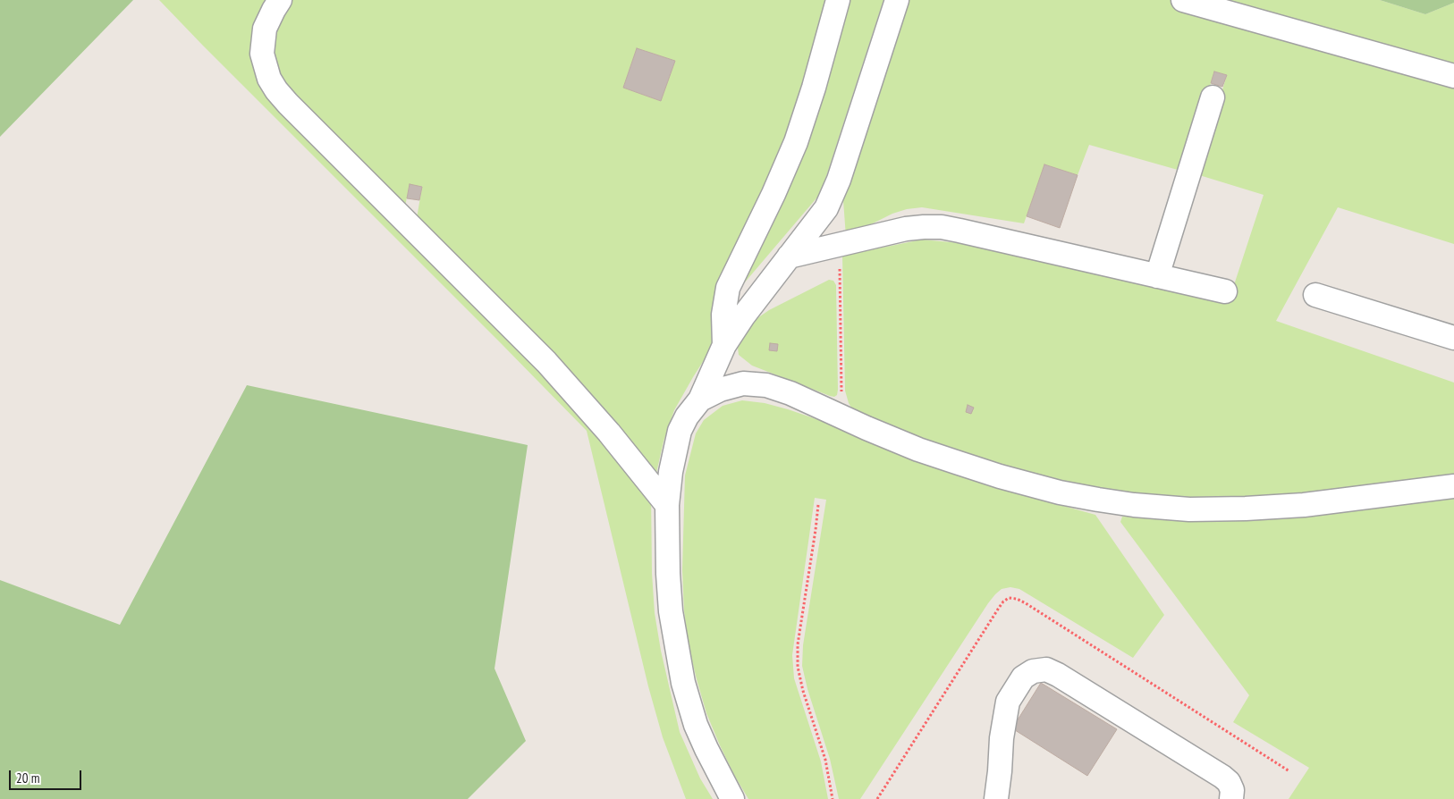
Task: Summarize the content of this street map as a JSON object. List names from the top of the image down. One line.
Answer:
{"scale_bar":"20 m"}
